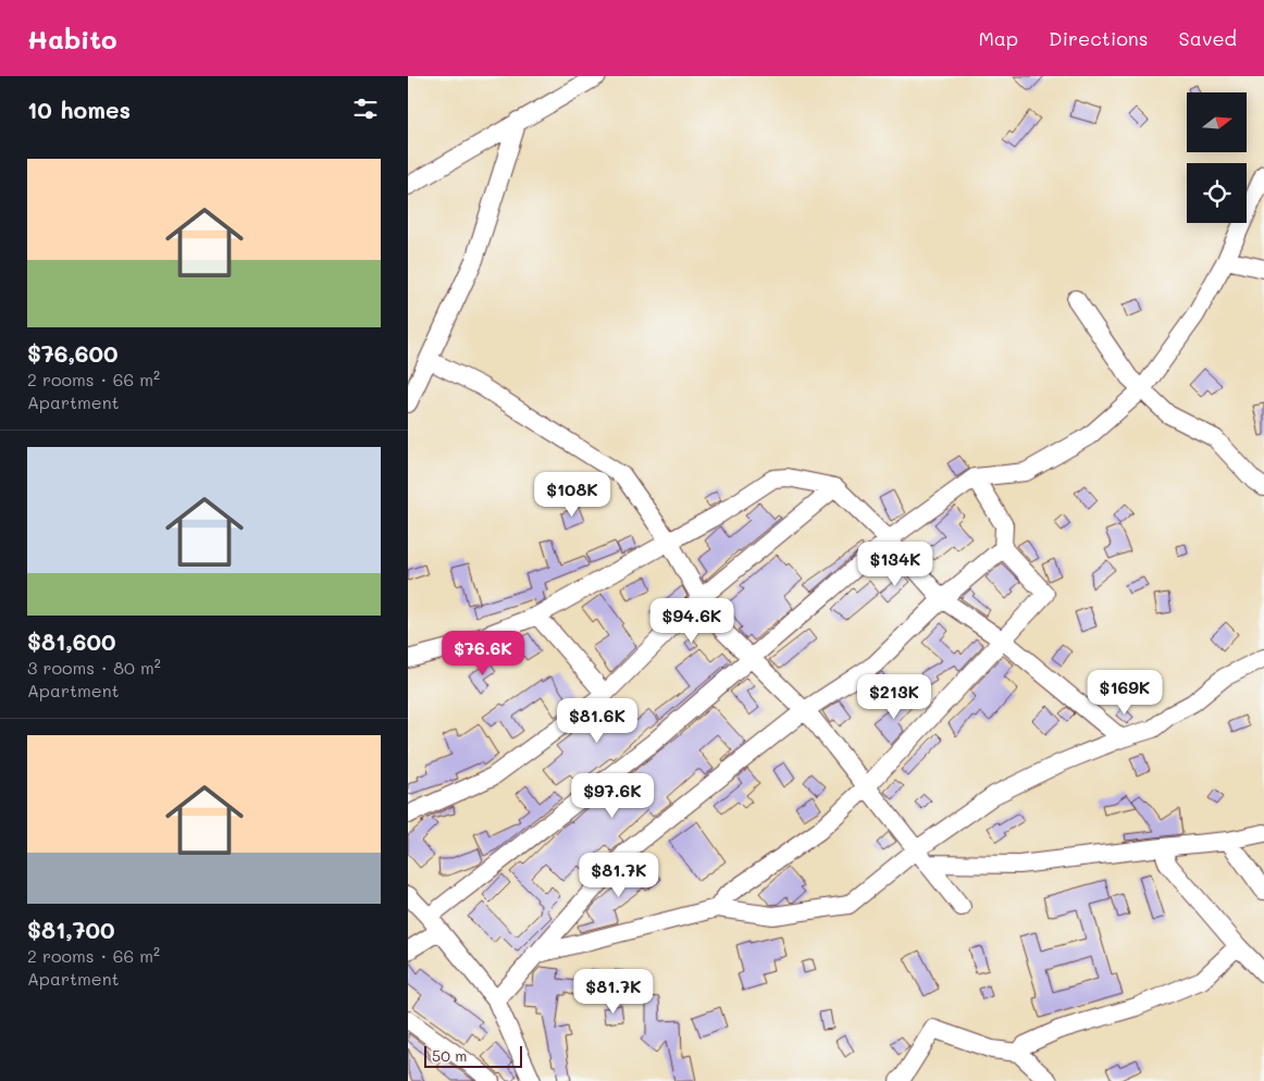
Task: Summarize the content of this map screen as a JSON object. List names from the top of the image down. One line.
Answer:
{"scale_bar":"50 m","north":"right","page":{"header":"Habito","nav":["Map","Directions","Saved"],"heading":"10 homes","list":[{"name":"$76,600","note":"2 rooms · 66 m² · Apartment"},{"name":"$81,600","note":"3 rooms · 80 m² · Apartment"},{"name":"$81,700","note":"2 rooms · 66 m² · Apartment"}],"price":["$108K","$134K","$94.6K","$76.6K","$169K","$213K","$81.6K","$97.6K","$81.7K","$81.7K"],"scale":"50 m"}}
